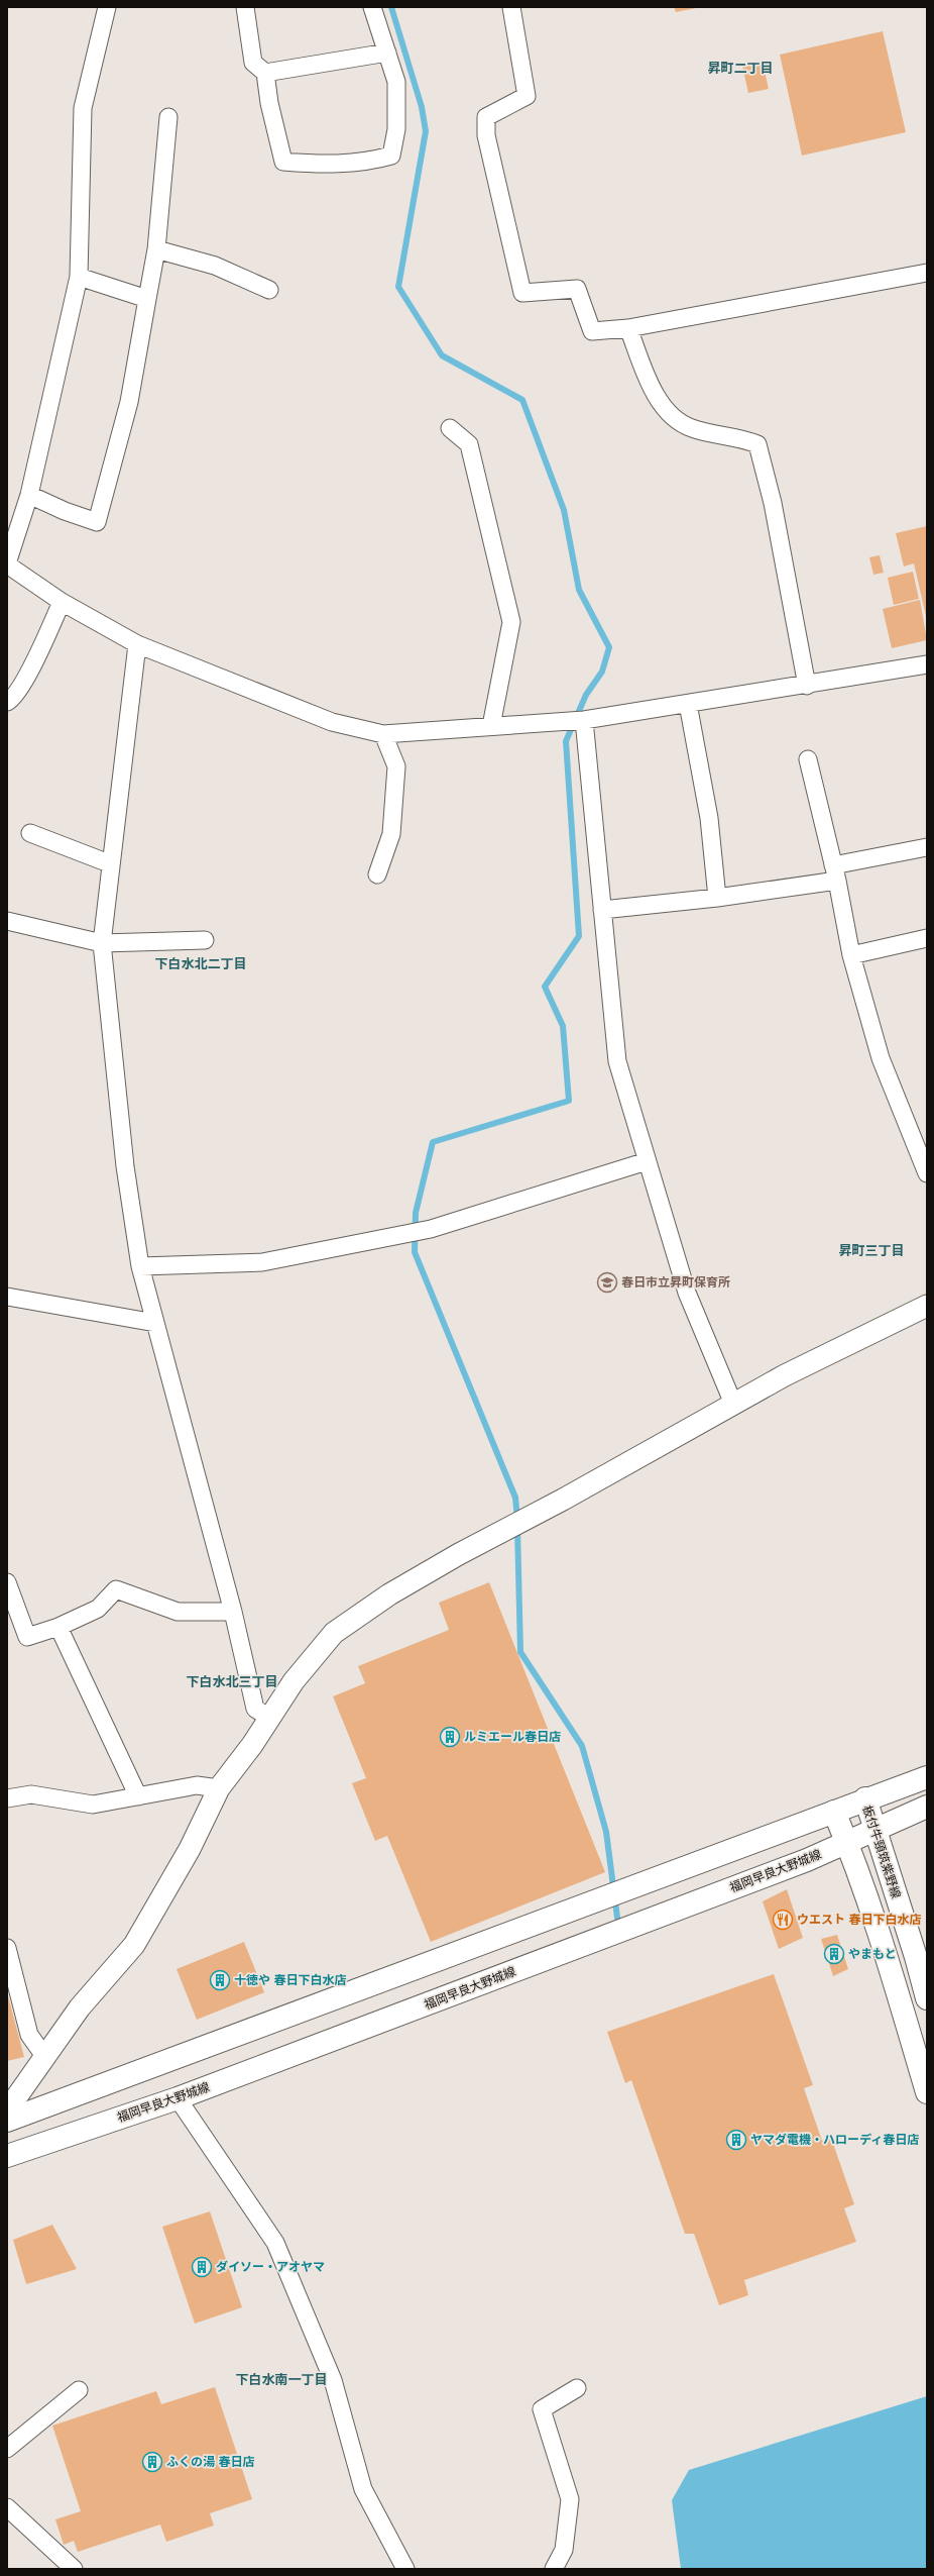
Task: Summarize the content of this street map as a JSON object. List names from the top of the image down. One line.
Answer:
{"streets":{"main road":["板付牛頸筑紫野線","福岡早良大野城線"]},"crossings":[["板付牛頸筑紫野線","福岡早良大野城線"]],"districts":["昇町二丁目","下白水北二丁目","昇町三丁目","下白水北三丁目","下白水南一丁目"],"places":{"school or university":["春日市立昇町保育所"],"building":["ルミエール春日店","やまもと","十徳や 春日下白水店","ヤマダ電機・ハローディ春日店","ダイソー・アオヤマ","ふくの湯 春日店"],"restaurant":["ウエスト 春日下白水店"]}}
